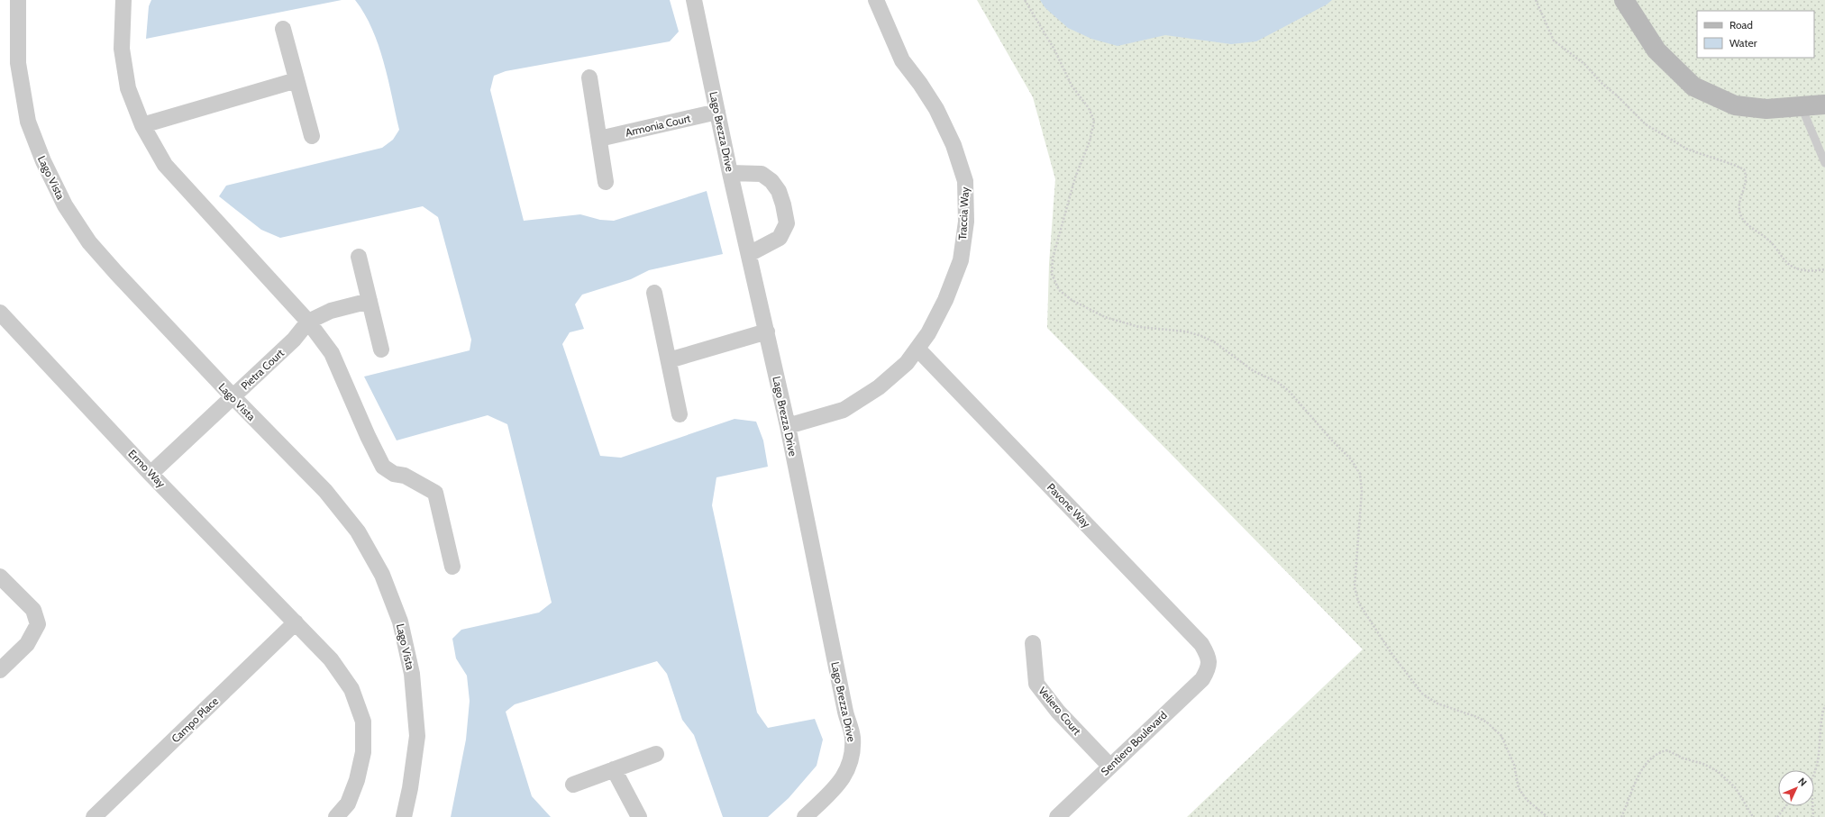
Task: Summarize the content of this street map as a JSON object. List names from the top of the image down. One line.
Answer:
{"streets":{"street":["Armonia Court","Lago Brezza Drive","Lago Vista","Traccia Way","Pietra Court","Ermo Way","Pavone Way","Veliero Court","Campo Place","Sentiero Boulevard"]},"crossings":[["Armonia Court","Lago Brezza Drive"],["Lago Brezza Drive","Traccia Way"],["Lago Vista","Pietra Court"],["Traccia Way","Pavone Way"],["Pietra Court","Ermo Way"],["Ermo Way","Campo Place"],["Pavone Way","Sentiero Boulevard"],["Veliero Court","Sentiero Boulevard"]],"legend":["Road","Water"],"north":"top right"}
